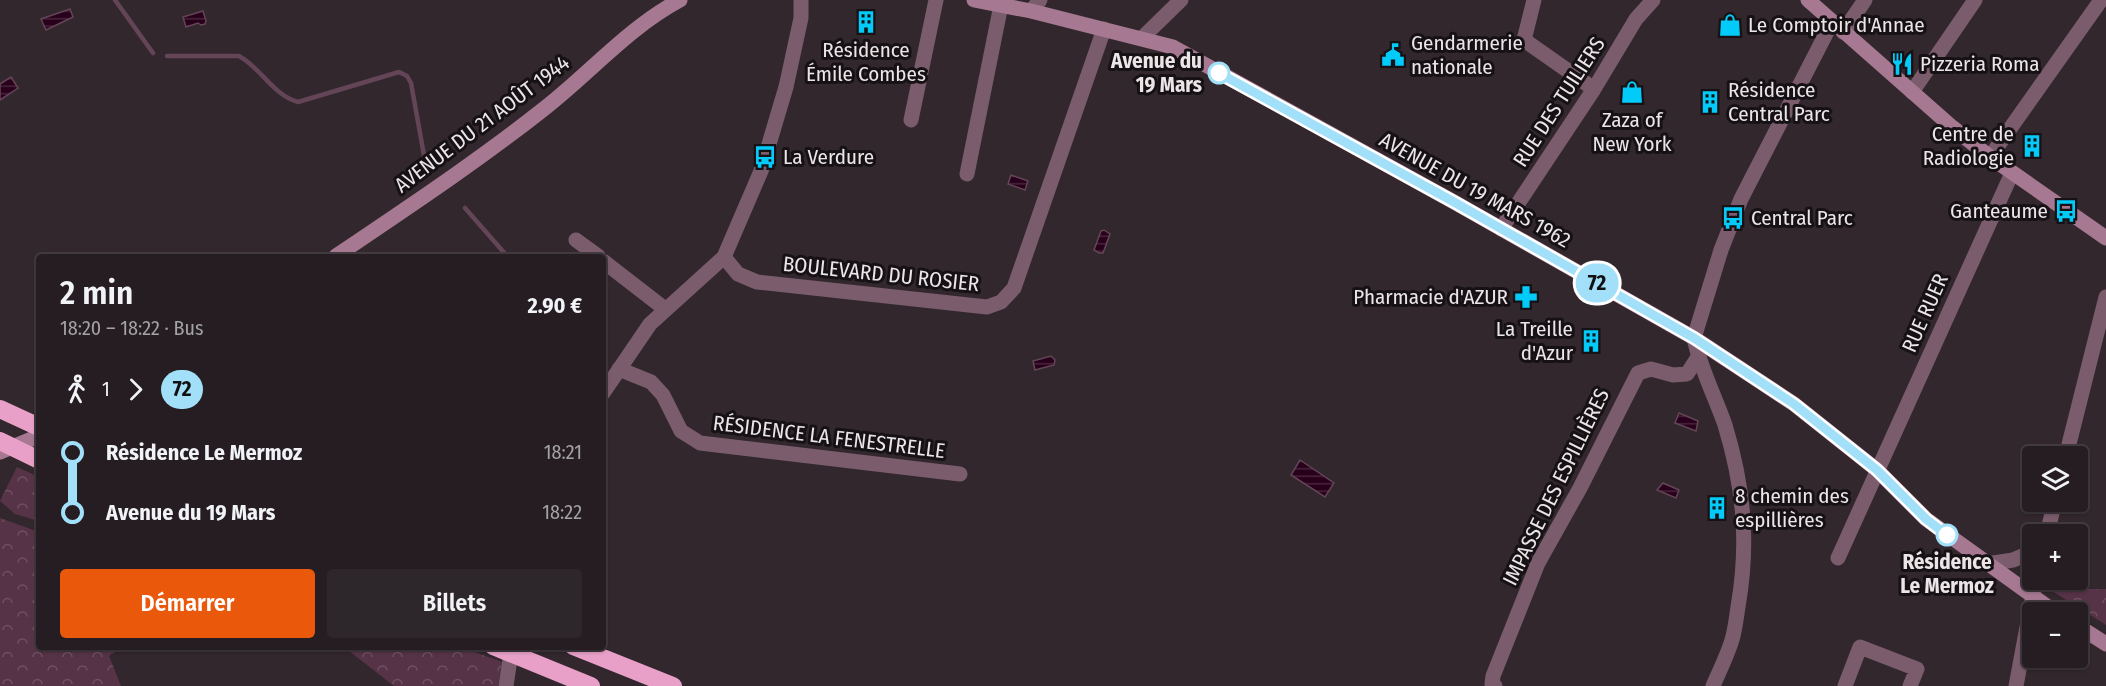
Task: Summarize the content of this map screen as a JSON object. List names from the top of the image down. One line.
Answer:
{"streets":{"main road":["AVENUE DU 21 AOÛT 1944","AVENUE DU 19 MARS 1962"],"street":["RUE DES TUILIERS","BOULEVARD DU ROSIER","RUE RUER","RÉSIDENCE LA FENESTRELLE","IMPASSE DES ESPILLIÈRES"]},"crossings":[["RUE DES TUILIERS","AVENUE DU 19 MARS 1962"],["AVENUE DU 19 MARS 1962","BOULEVARD DU ROSIER"],["AVENUE DU 19 MARS 1962","RUE RUER"]],"places":{"building":["Résidence Émile Combes","Résidence Central Parc","Centre de Radiologie","La Treille d'Azur","8 chemin des espillières"],"shop":["Le Comptoir d'Annae","Zaza of New York"],"public building":["Gendarmerie nationale"],"restaurant":["Pizzeria Roma"],"other":["Avenue du 19 Mars","Résidence Le Mermoz"],"bus stop":["La Verdure","Ganteaume","Central Parc"],"pharmacy":["Pharmacie d'AZUR"]},"lines":["bus line 72"],"page":{"on_map":"72","heading":["2 min","18:20 – 18:22 · Bus","2.90 €"],"legs":["1","72"],"list":[{"name":"Résidence Le Mermoz","value":"18:21"},{"name":"Avenue du 19 Mars","value":"18:22"}],"map_buttons":["+","−"],"buttons":["Démarrer","Billets"]}}
